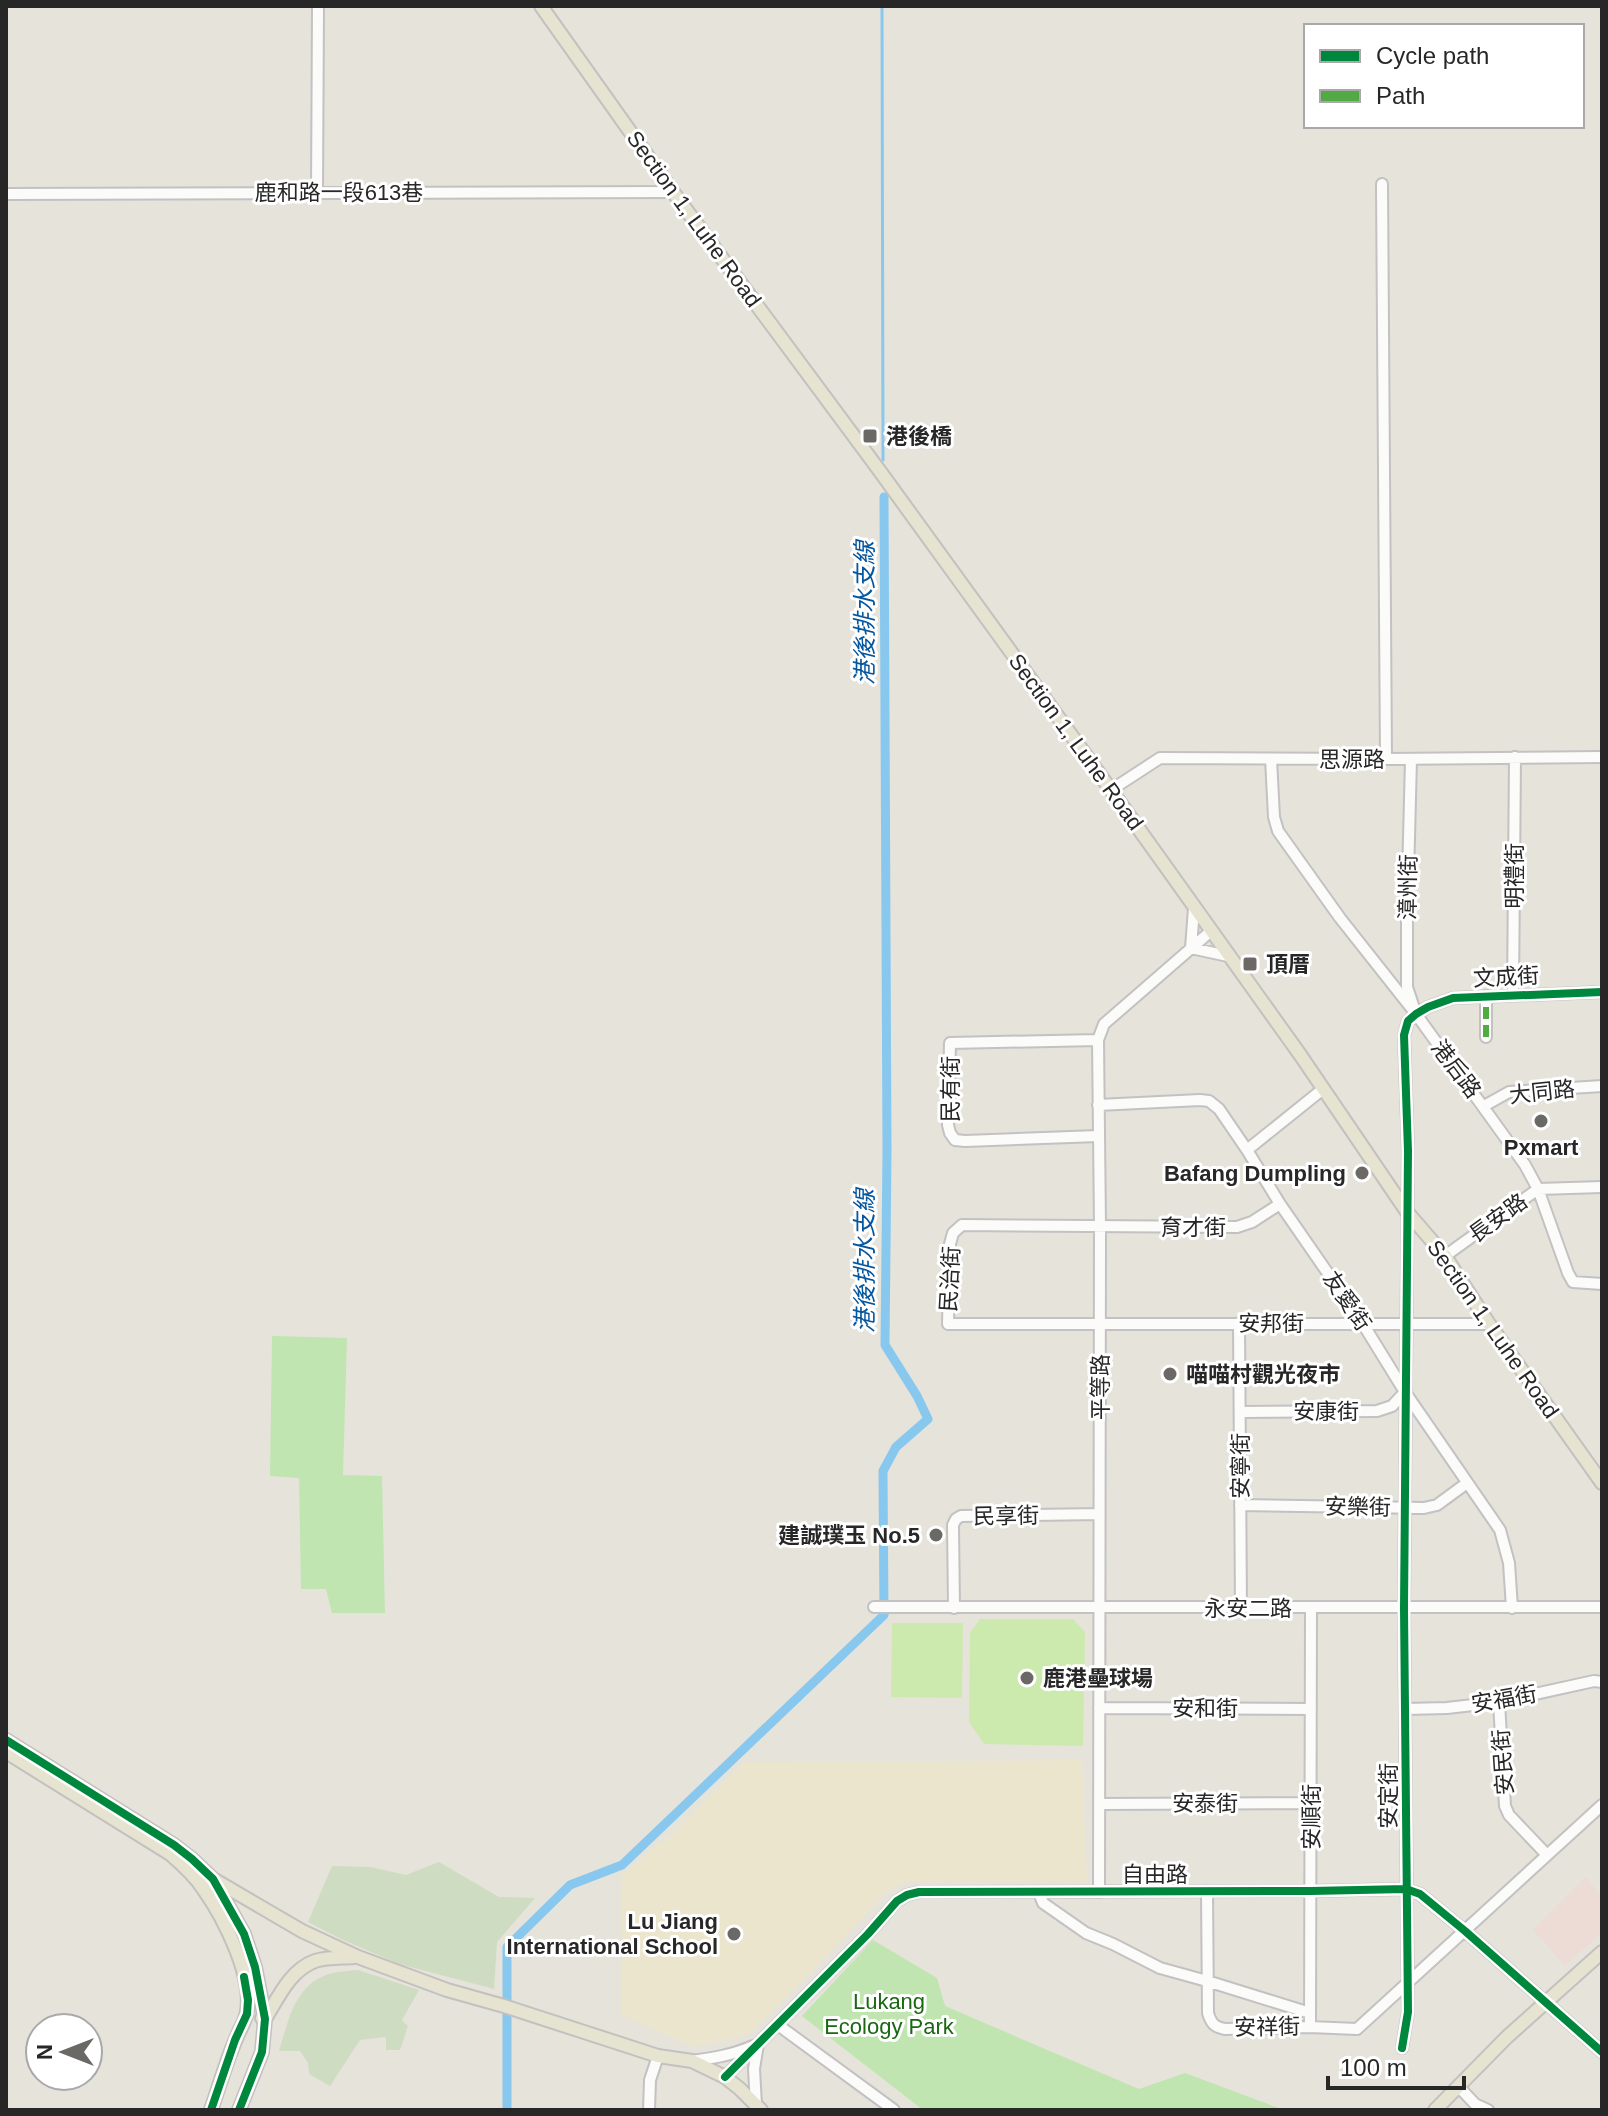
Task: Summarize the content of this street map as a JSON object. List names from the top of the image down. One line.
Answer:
{"streets":{"main road":["Section 1, Luhe Road"],"street":["鹿和路一段613巷","思源路","明禮街","漳州街","文成街","港后路","民有街","大同路","長安路","育才街","民治街","友愛街","安邦街","平等路","安康街","安寧街","安樂街","民享街","永安二路","安福街","安和街","安民街","安定街","安泰街","安順街","自由路","安祥街"]},"crossings":[["鹿和路一段613巷","Section 1, Luhe Road"],["Section 1, Luhe Road","思源路"],["Section 1, Luhe Road","長安路"],["Section 1, Luhe Road","安邦街"],["Section 1, Luhe Road","安定街"],["思源路","明禮街"],["思源路","漳州街"],["思源路","港后路"],["明禮街","文成街"],["漳州街","文成街"],["漳州街","港后路"],["漳州街","安定街"],["文成街","港后路"],["文成街","安定街"],["港后路","大同路"],["港后路","長安路"],["港后路","安定街"],["民有街","平等路"],["育才街","民治街"],["育才街","友愛街"],["育才街","平等路"],["民治街","安邦街"],["民治街","平等路"],["友愛街","安邦街"],["友愛街","平等路"],["友愛街","安康街"],["友愛街","安樂街"],["友愛街","永安二路"],["友愛街","安定街"],["安邦街","平等路"],["安邦街","安寧街"],["安邦街","安定街"],["平等路","民享街"],["平等路","永安二路"],["平等路","安和街"],["平等路","安泰街"],["平等路","自由路"],["安康街","安寧街"],["安康街","安定街"],["安寧街","安樂街"],["安寧街","永安二路"],["安樂街","安定街"],["民享街","永安二路"],["永安二路","安定街"],["永安二路","安順街"],["安福街","安民街"],["安福街","安定街"],["安和街","安順街"],["安定街","自由路"],["安定街","安祥街"],["安泰街","安順街"],["安順街","自由路"],["安順街","安祥街"],["自由路","安祥街"]],"water":["港後排水支線"],"parks":["Lukang Ecology Park"],"places":{"transit":["港後橋","頂厝"],"other":["Pxmart","Bafang Dumpling","喵喵村觀光夜市","建誠璞玉 No.5","鹿港壘球場","Lu Jiang International School"]},"legend":["Cycle path","Path"],"scale_bar":"100 m","north":"left"}
